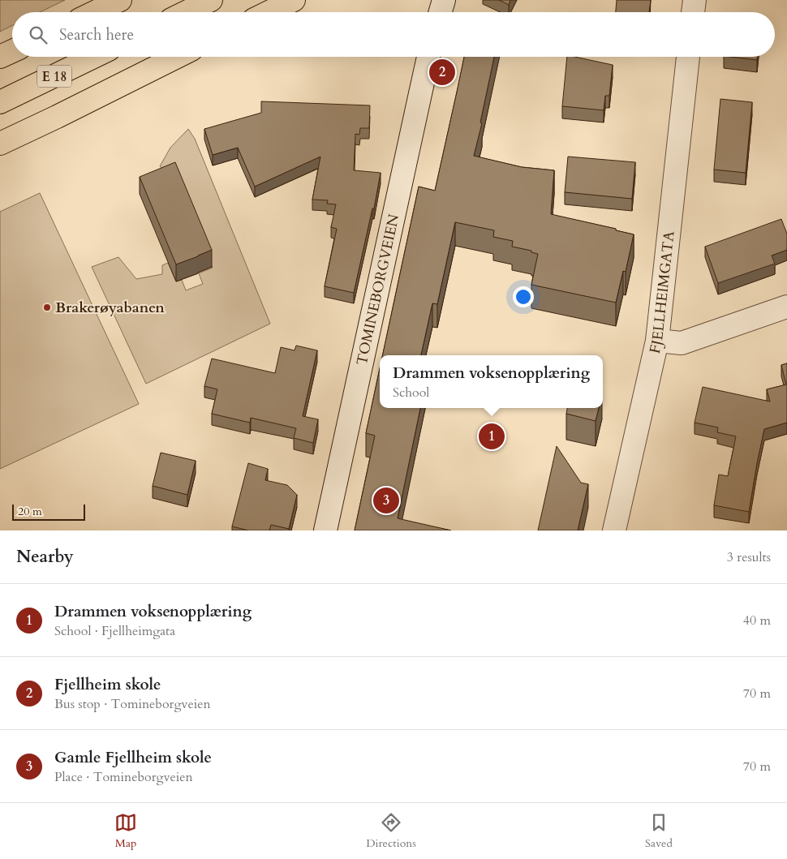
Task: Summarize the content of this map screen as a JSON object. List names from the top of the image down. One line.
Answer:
{"streets":{"highway":["E 18"],"street":["TOMINEBORGVEIEN","FJELLHEIMGATA"]},"places":["Brakerøyabanen"],"scale_bar":"20 m","page":{"search":"Search here","pins":["2","1","3"],"popup":["Drammen voksenopplæring","School"],"scale":"20 m","heading":["Nearby","3 results"],"list":[{"mark":"1","name":"Drammen voksenopplæring","note":"School · Fjellheimgata","value":"40 m"},{"mark":"2","name":"Fjellheim skole","note":"Bus stop · Tomineborgveien","value":"70 m"},{"mark":"3","name":"Gamle Fjellheim skole","note":"Place · Tomineborgveien","value":"70 m"}],"nav":["Map","Directions","Saved"]}}
